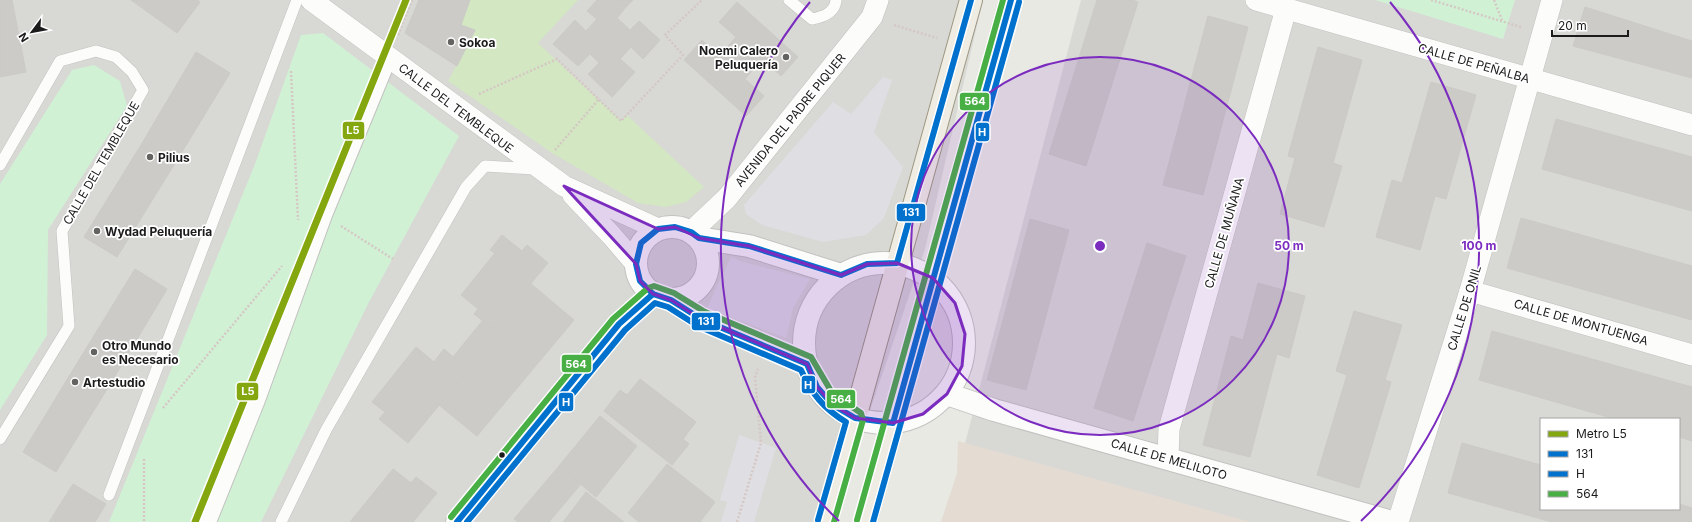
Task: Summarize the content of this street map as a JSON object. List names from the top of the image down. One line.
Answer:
{"streets":{"street":["CALLE DE PEÑALBA","CALLE DEL TEMBLEQUE","AVENIDA DEL PADRE PIQUER","CALLE DE MUÑANA","CALLE DE ONIL","CALLE DE MONTUENGA","CALLE DE MELILOTO"]},"crossings":[["CALLE DE PEÑALBA","CALLE DE MUÑANA"],["CALLE DE PEÑALBA","CALLE DE ONIL"],["CALLE DEL TEMBLEQUE","AVENIDA DEL PADRE PIQUER"],["CALLE DE MUÑANA","CALLE DE MELILOTO"],["CALLE DE ONIL","CALLE DE MONTUENGA"]],"places":["Sokoa","Noemi Calero Peluquería","Pilius","Wydad Peluquería","Otro Mundo es Necesario","Artestudio"],"lines":["metro line L5","transit line 131","transit line 564","transit line H"],"legend":["Metro L5","131","H","564"],"scale_bar":"20 m","north":"bottom left","rings":["50 m","100 m"]}
